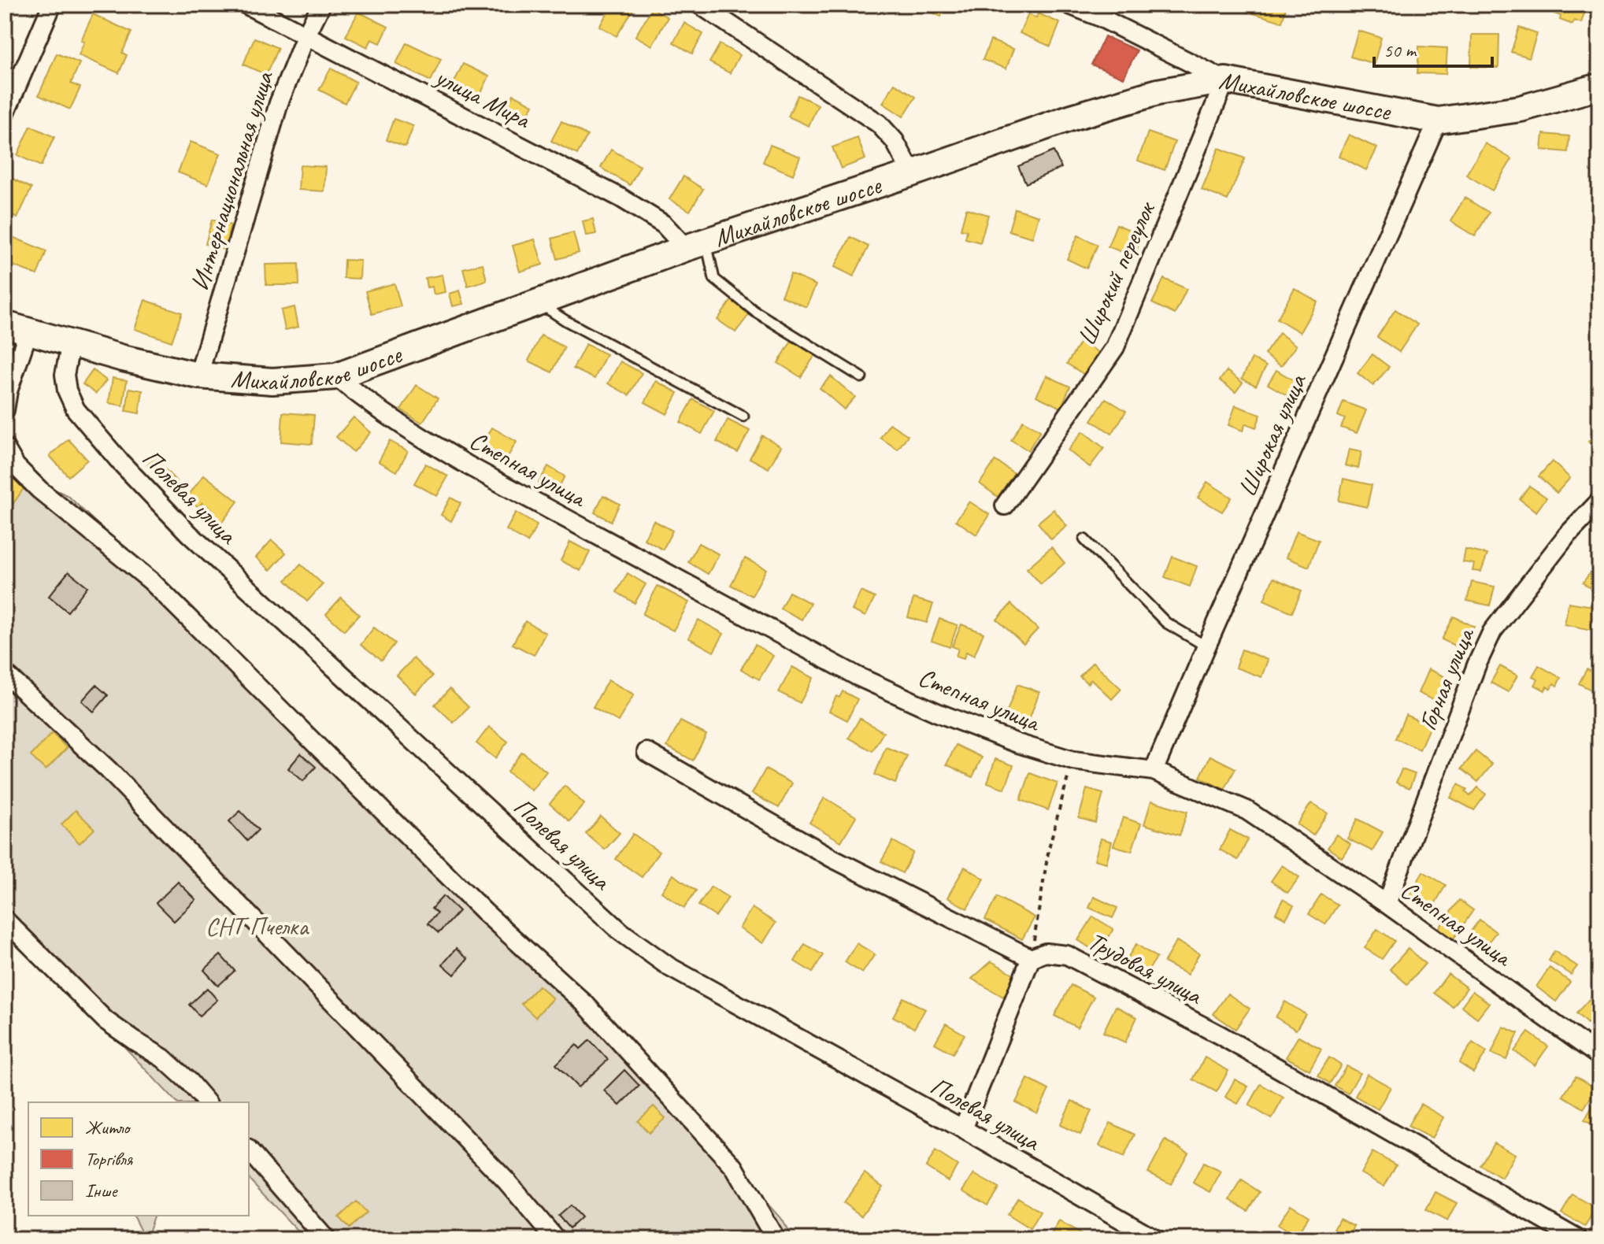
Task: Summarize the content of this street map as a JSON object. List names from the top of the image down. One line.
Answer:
{"streets":{"main road":["Михайловское шоссе"],"street":["улица Мира","Интернациональная улица","Широкий переулок","Широкая улица","Степная улица","Полевая улица","Горная улица","Трудовая улица"]},"crossings":[["улица Мира","Михайловское шоссе"],["улица Мира","Интернациональная улица"],["Михайловское шоссе","Интернациональная улица"],["Михайловское шоссе","Широкий переулок"],["Михайловское шоссе","Широкая улица"],["Михайловское шоссе","Степная улица"],["Михайловское шоссе","Полевая улица"],["Широкая улица","Степная улица"],["Степная улица","Горная улица"]],"parks":["СНТ Пчелка"],"legend":["Житло","Торгівля","Інше"],"scale_bar":"50 m"}
